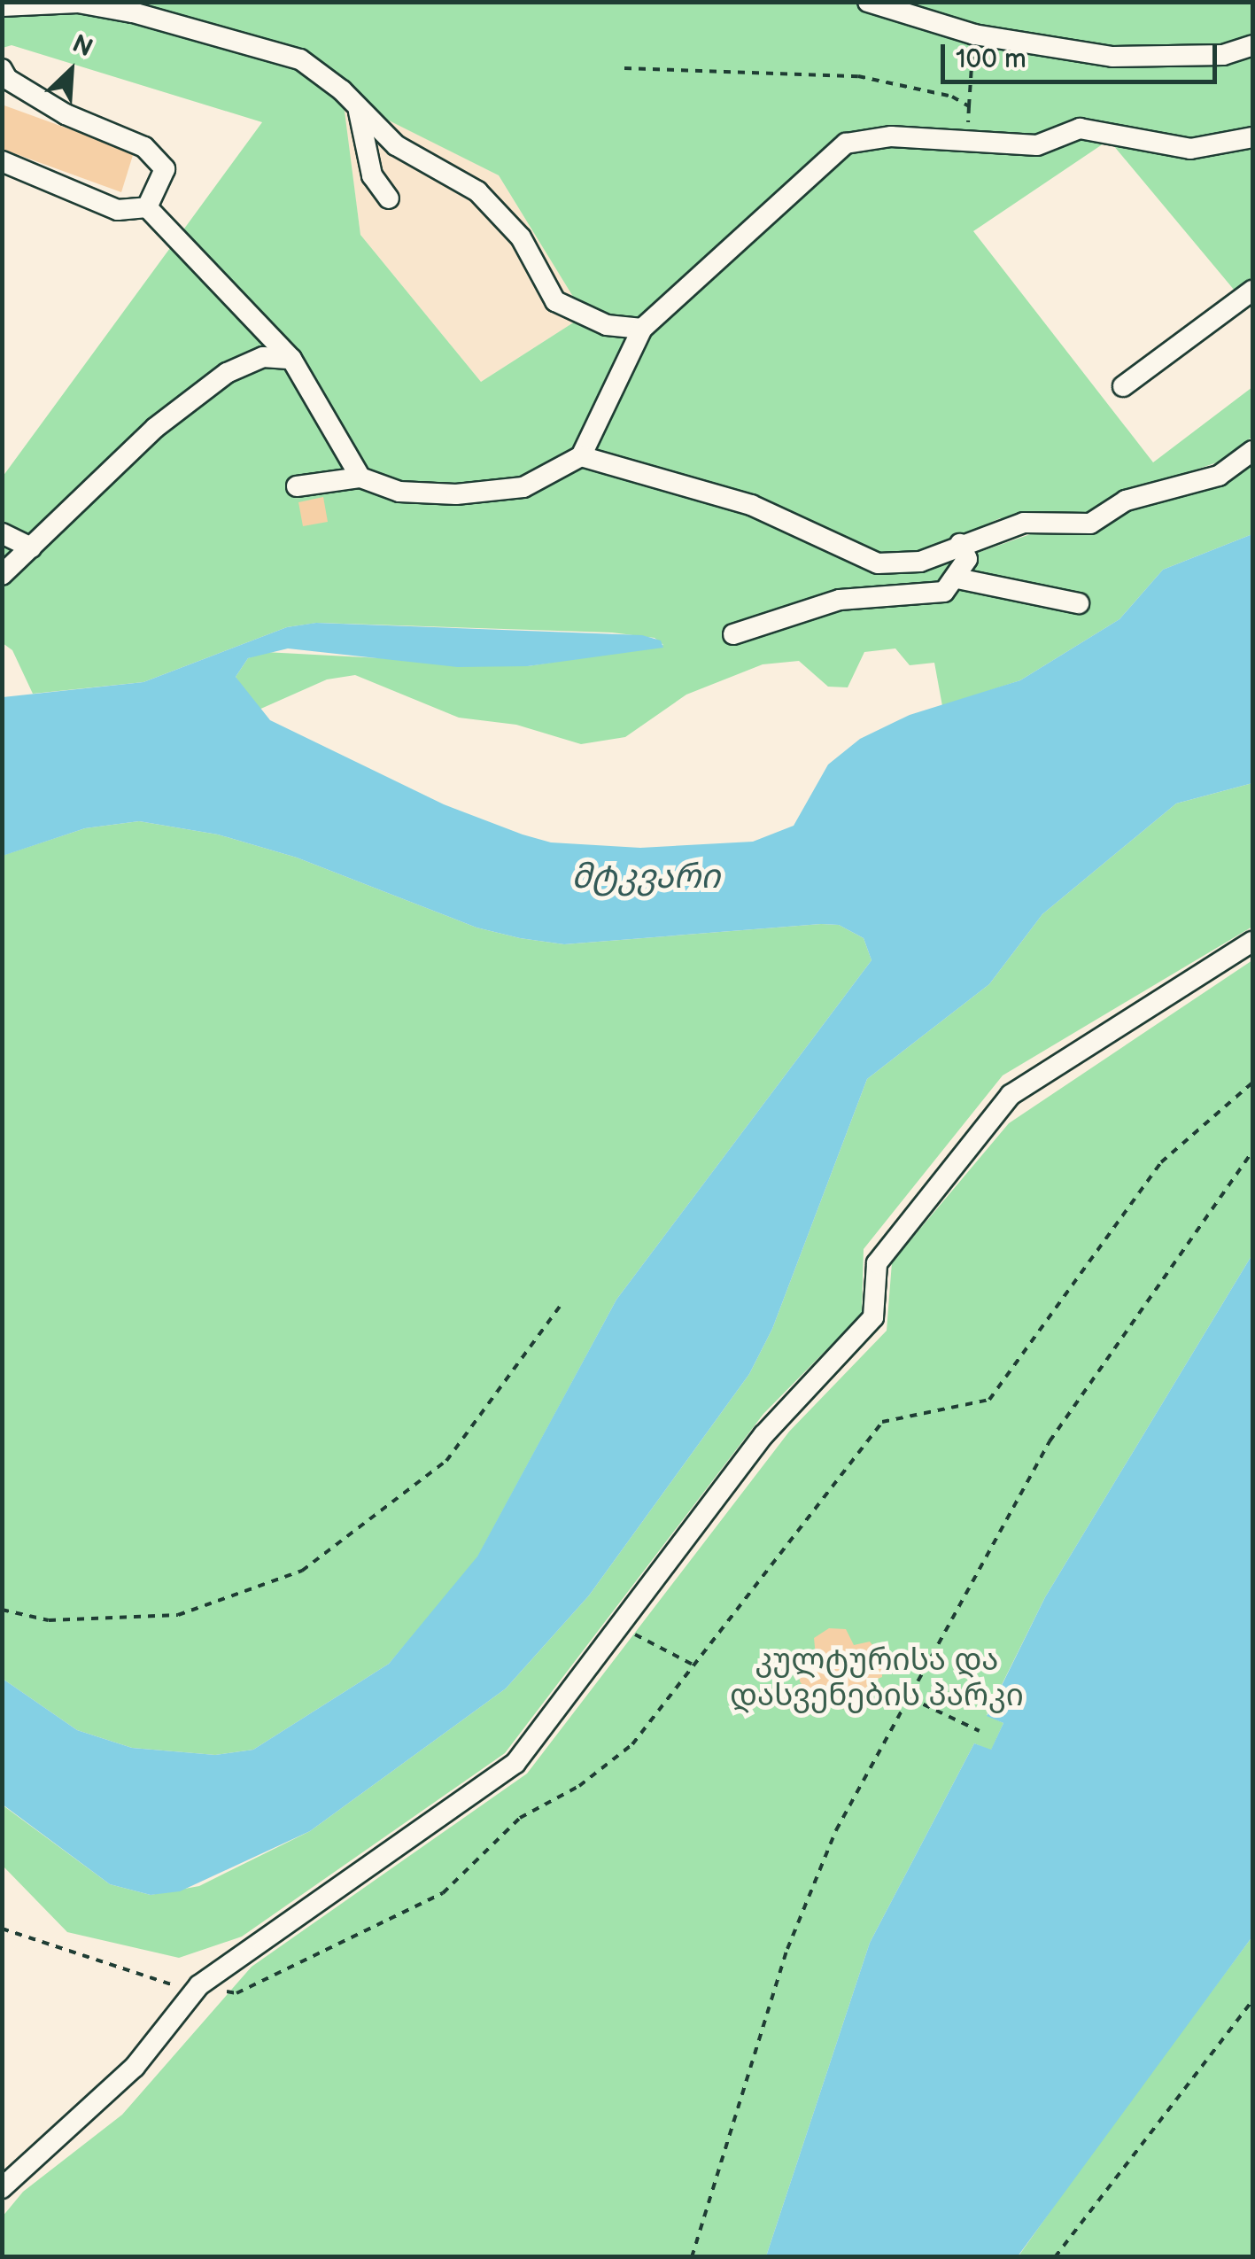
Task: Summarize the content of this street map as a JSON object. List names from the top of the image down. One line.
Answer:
{"water":["მტკვარი"],"parks":["კულტურისა და დასვენების პარკი"],"scale_bar":"100 m","north":"top right"}
